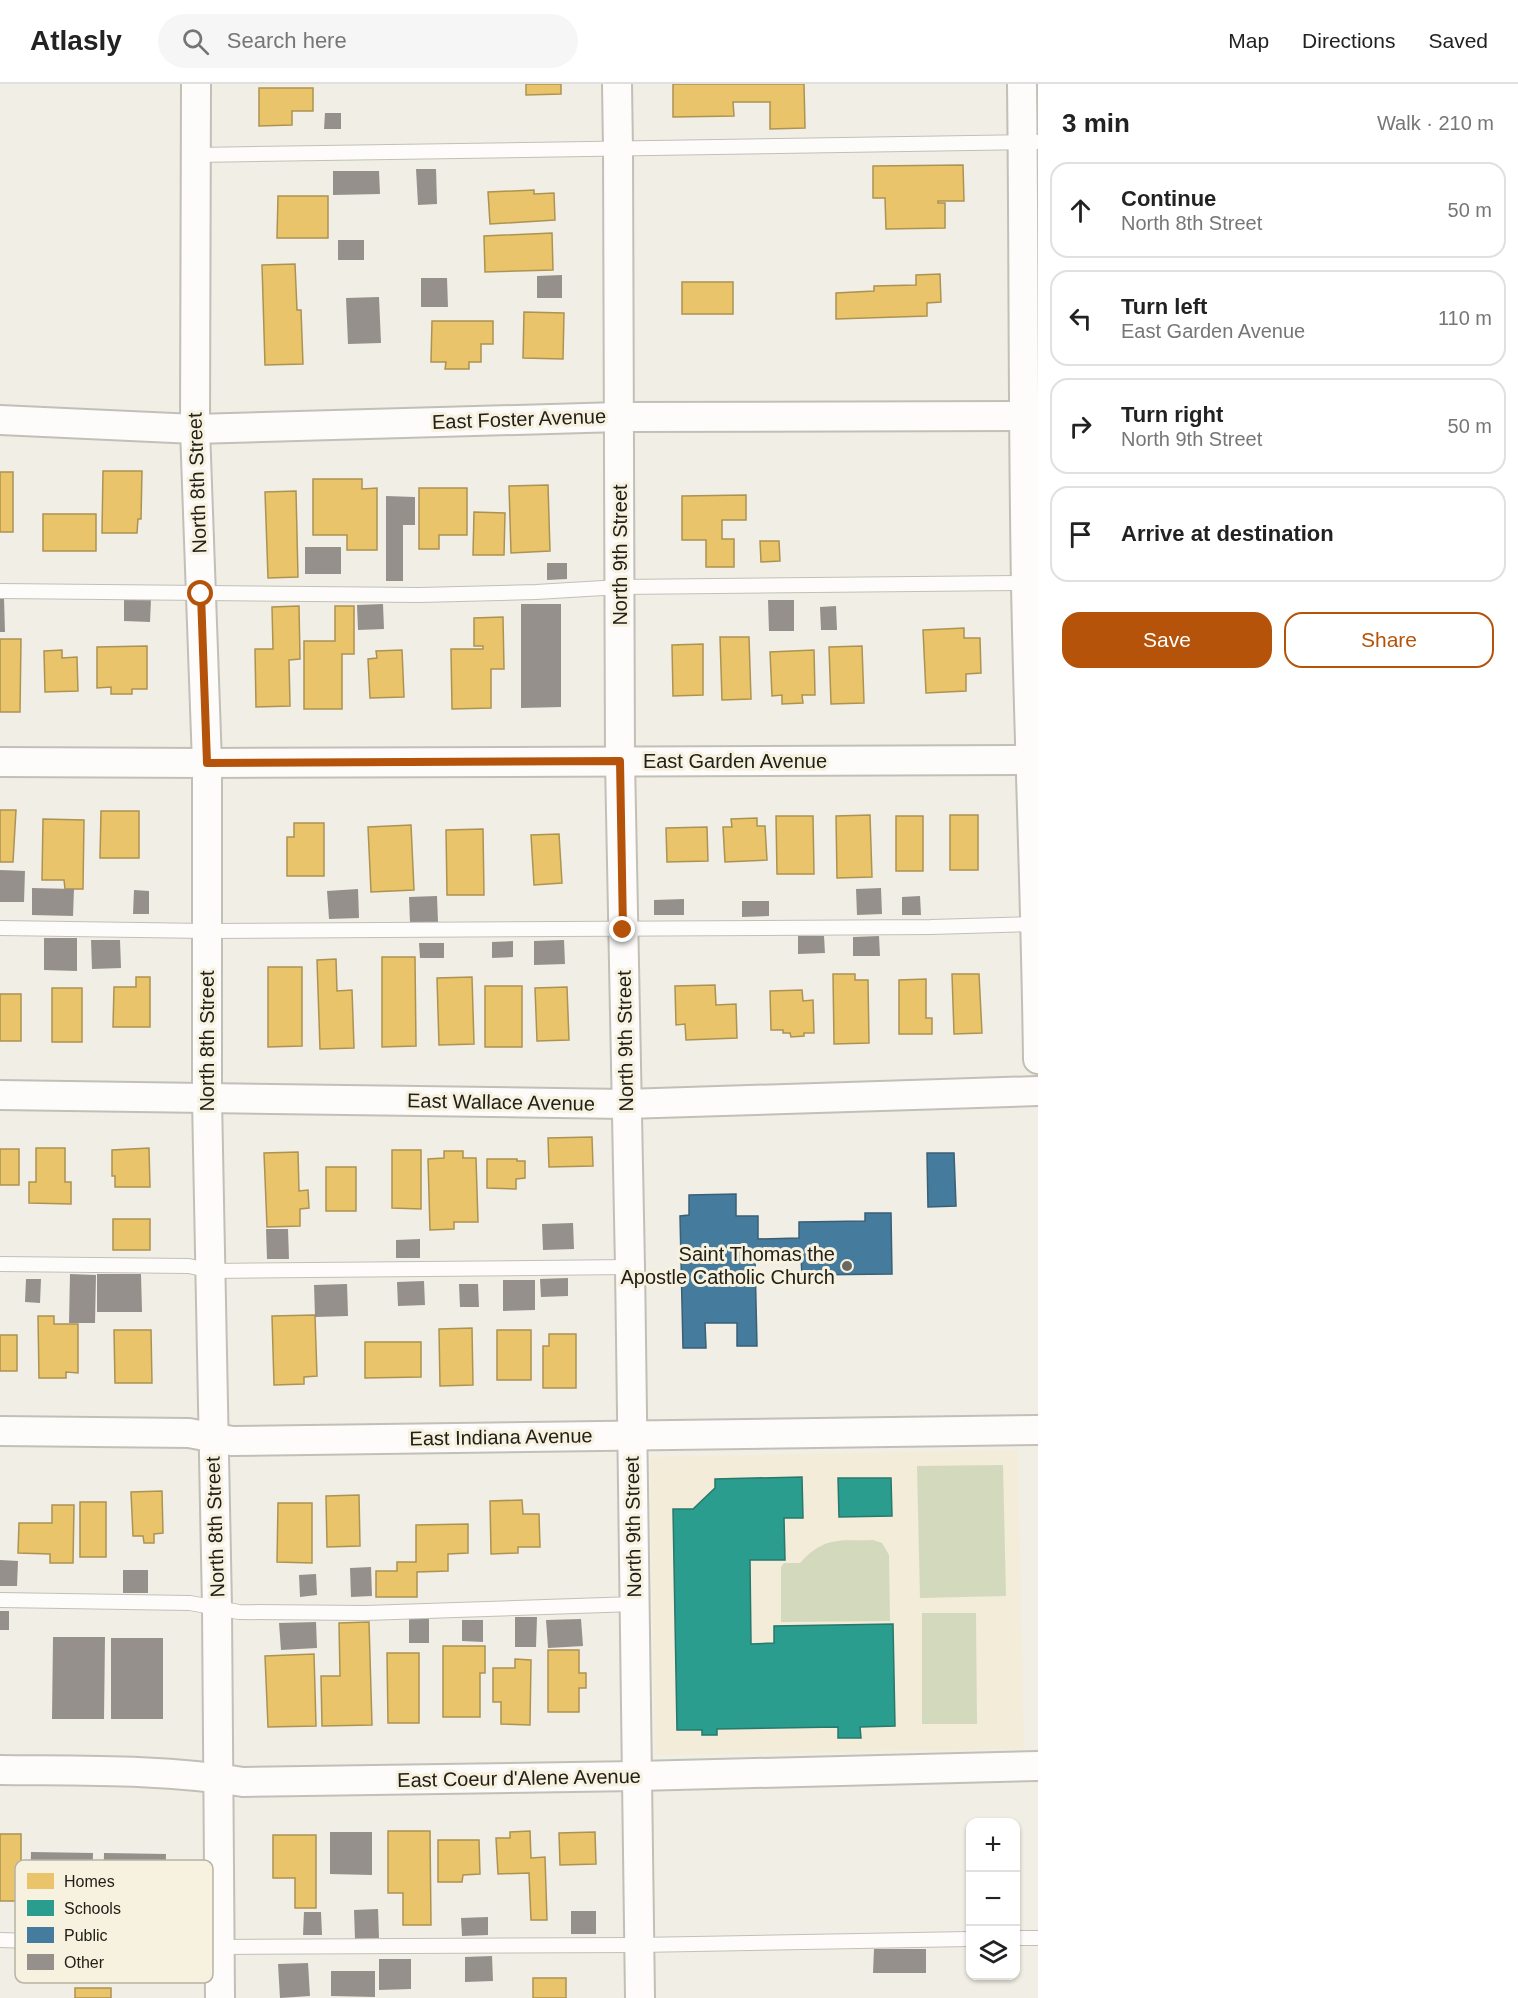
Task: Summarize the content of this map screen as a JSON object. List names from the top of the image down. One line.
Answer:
{"streets":{"street":["East Foster Avenue","North 8th Street","North 9th Street","East Garden Avenue","East Wallace Avenue","East Indiana Avenue","East Coeur d'Alene Avenue"]},"crossings":[["East Foster Avenue","North 8th Street"],["East Foster Avenue","North 9th Street"],["North 8th Street","East Garden Avenue"],["North 8th Street","East Wallace Avenue"],["North 8th Street","East Indiana Avenue"],["North 8th Street","East Coeur d'Alene Avenue"],["North 9th Street","East Garden Avenue"],["North 9th Street","East Wallace Avenue"],["North 9th Street","East Indiana Avenue"],["North 9th Street","East Coeur d'Alene Avenue"]],"places":["Saint Thomas the Apostle Catholic Church"],"legend":["Homes","Schools","Public","Other"],"page":{"header":"Atlasly","search":"Search here","nav":["Map","Directions","Saved"],"heading":["3 min","Walk · 210 m"],"list":[["Continue","North 8th Street","50 m"],["Turn left","East Garden Avenue","110 m"],["Turn right","North 9th Street","50 m"],"Arrive at destination"],"buttons":["Save","Share"],"map_buttons":["+","−"]}}
